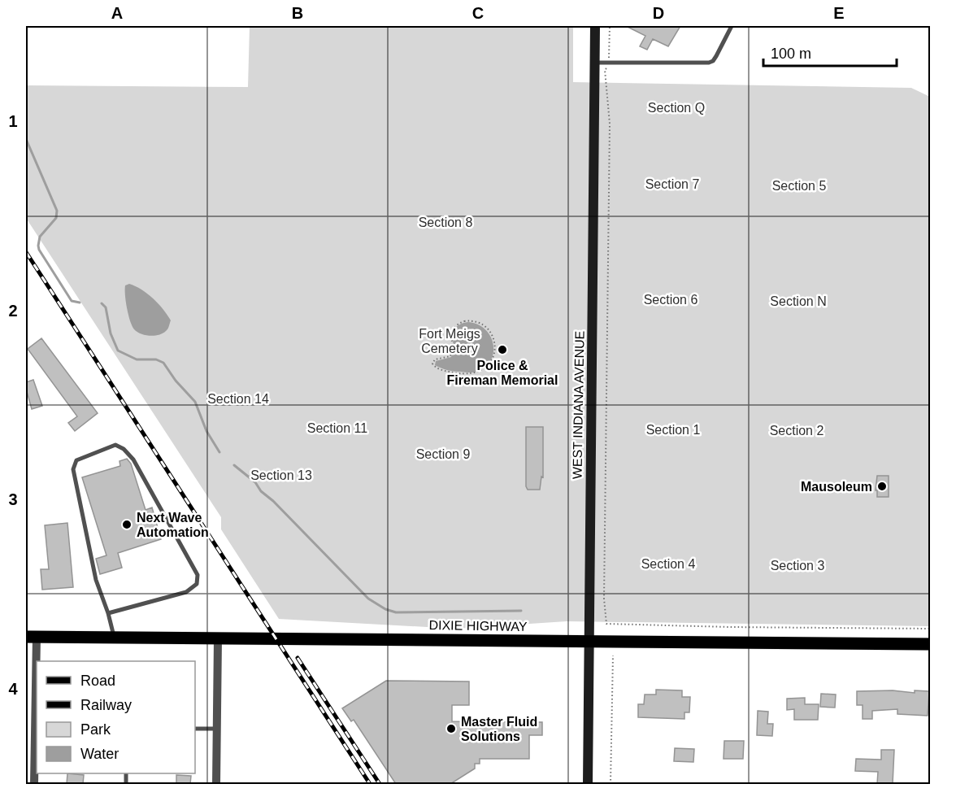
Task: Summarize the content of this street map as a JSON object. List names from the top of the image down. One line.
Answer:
{"streets":{"main road":["WEST INDIANA AVENUE","DIXIE HIGHWAY"]},"crossings":[["WEST INDIANA AVENUE","DIXIE HIGHWAY"]],"parks":["Section Q","Section 7","Section 5","Section 8","Section 6","Section N","Fort Meigs Cemetery","Section 14","Section 11","Section 1","Section 2","Section 9","Section 13","Section 4","Section 3"],"places":["Police & Fireman Memorial","Mausoleum","Next Wave Automation","Master Fluid Solutions"],"legend":["Road","Railway","Park","Water"],"scale_bar":"100 m","grid":{"columns":["A","B","C","D","E"],"rows":["1","2","3","4"]}}
